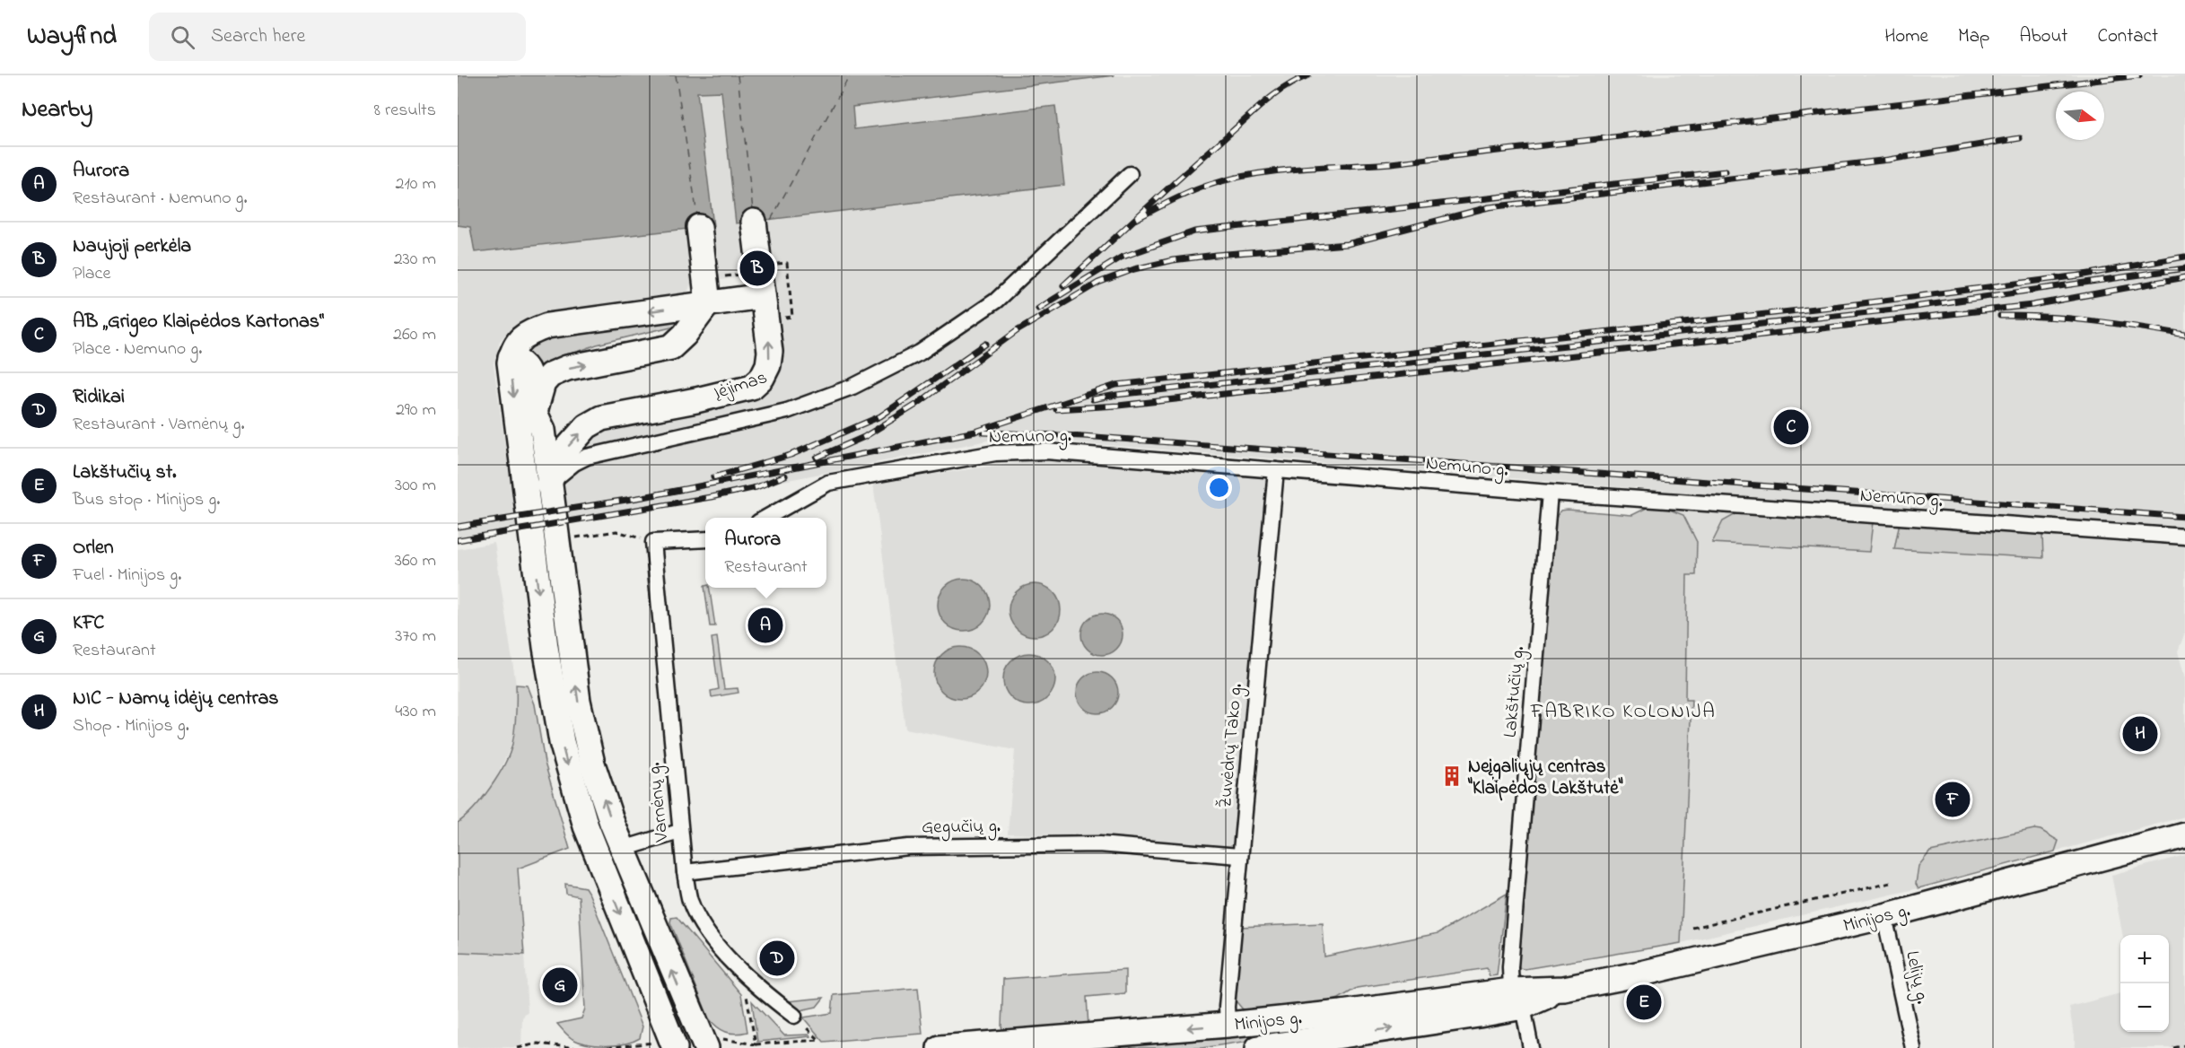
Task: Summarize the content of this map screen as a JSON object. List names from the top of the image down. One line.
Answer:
{"streets":{"main road":["Minijos g."],"street":["Nemuno g.","Lakštučių g.","Žuvėdrų Tako g.","Varnėnų g.","Gegučių g.","Lelijų g."]},"crossings":[["Nemuno g.","Lakštučių g."],["Nemuno g.","Žuvėdrų Tako g."],["Lakštučių g.","Minijos g."],["Žuvėdrų Tako g.","Gegučių g."],["Žuvėdrų Tako g.","Minijos g."],["Varnėnų g.","Gegučių g."],["Minijos g.","Lelijų g."]],"districts":["FABRIKO KOLONIJA"],"places":{"building":["Neįgaliųjų centras \"Klaipėdos Lakštutė\""]},"north":"right","page":{"header":"Wayfind","search":"Search here","nav":["Home","Map","About","Contact"],"heading":["Nearby","8 results"],"list":[{"mark":"A","name":"Aurora","note":"Restaurant · Nemuno g.","value":"210 m"},{"mark":"B","name":"Naujoji perkėla","note":"Place","value":"230 m"},{"mark":"C","name":"AB „Grigeo Klaipėdos Kartonas“","note":"Place · Nemuno g.","value":"260 m"},{"mark":"D","name":"Ridikai","note":"Restaurant · Varnėnų g.","value":"290 m"},{"mark":"E","name":"Lakštučių st.","note":"Bus stop · Minijos g.","value":"300 m"},{"mark":"F","name":"Orlen","note":"Fuel · Minijos g.","value":"360 m"},{"mark":"G","name":"KFC","note":"Restaurant","value":"370 m"},{"mark":"H","name":"NIC - Namų idėjų centras","note":"Shop · Minijos g.","value":"430 m"}],"pins":["B","C","A","H","F","D","G","E"],"popup":["Aurora","Restaurant"],"map_buttons":["+","−"]}}
